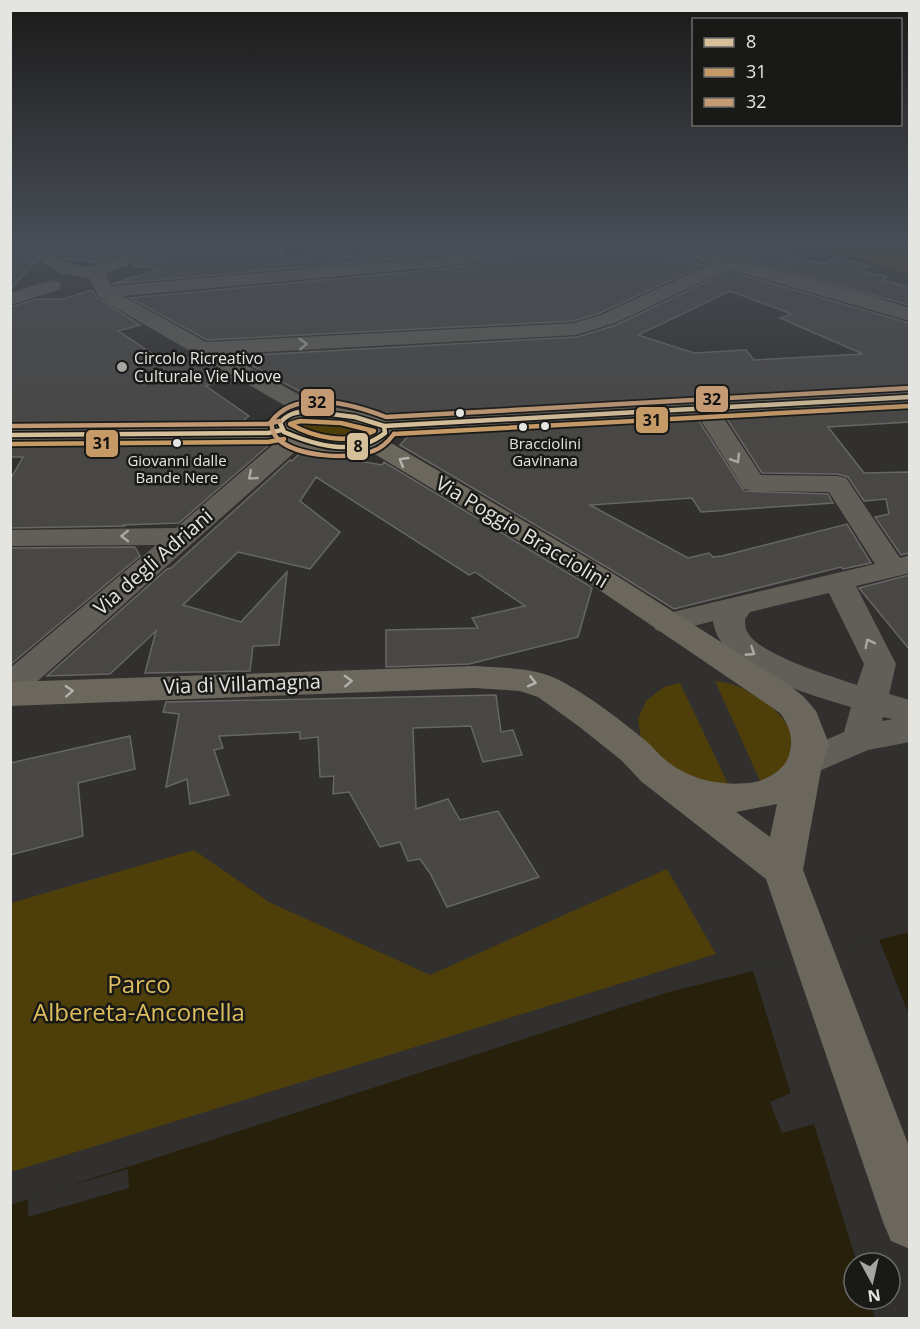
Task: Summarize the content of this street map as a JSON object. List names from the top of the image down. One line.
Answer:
{"streets":{"main road":["Via Poggio Bracciolini","Via di Villamagna"],"street":["Via degli Adriani"]},"one_way":["Via Poggio Bracciolini","Via degli Adriani","Via di Villamagna"],"parks":["Parco Albereta-Anconella"],"places":["Circolo Ricreativo Culturale Vie Nuove","Bracciolini Gavinana","Giovanni dalle Bande Nere"],"lines":["transit line 32","transit line 8","transit line 31"],"legend":["8","31","32"],"north":"bottom"}
